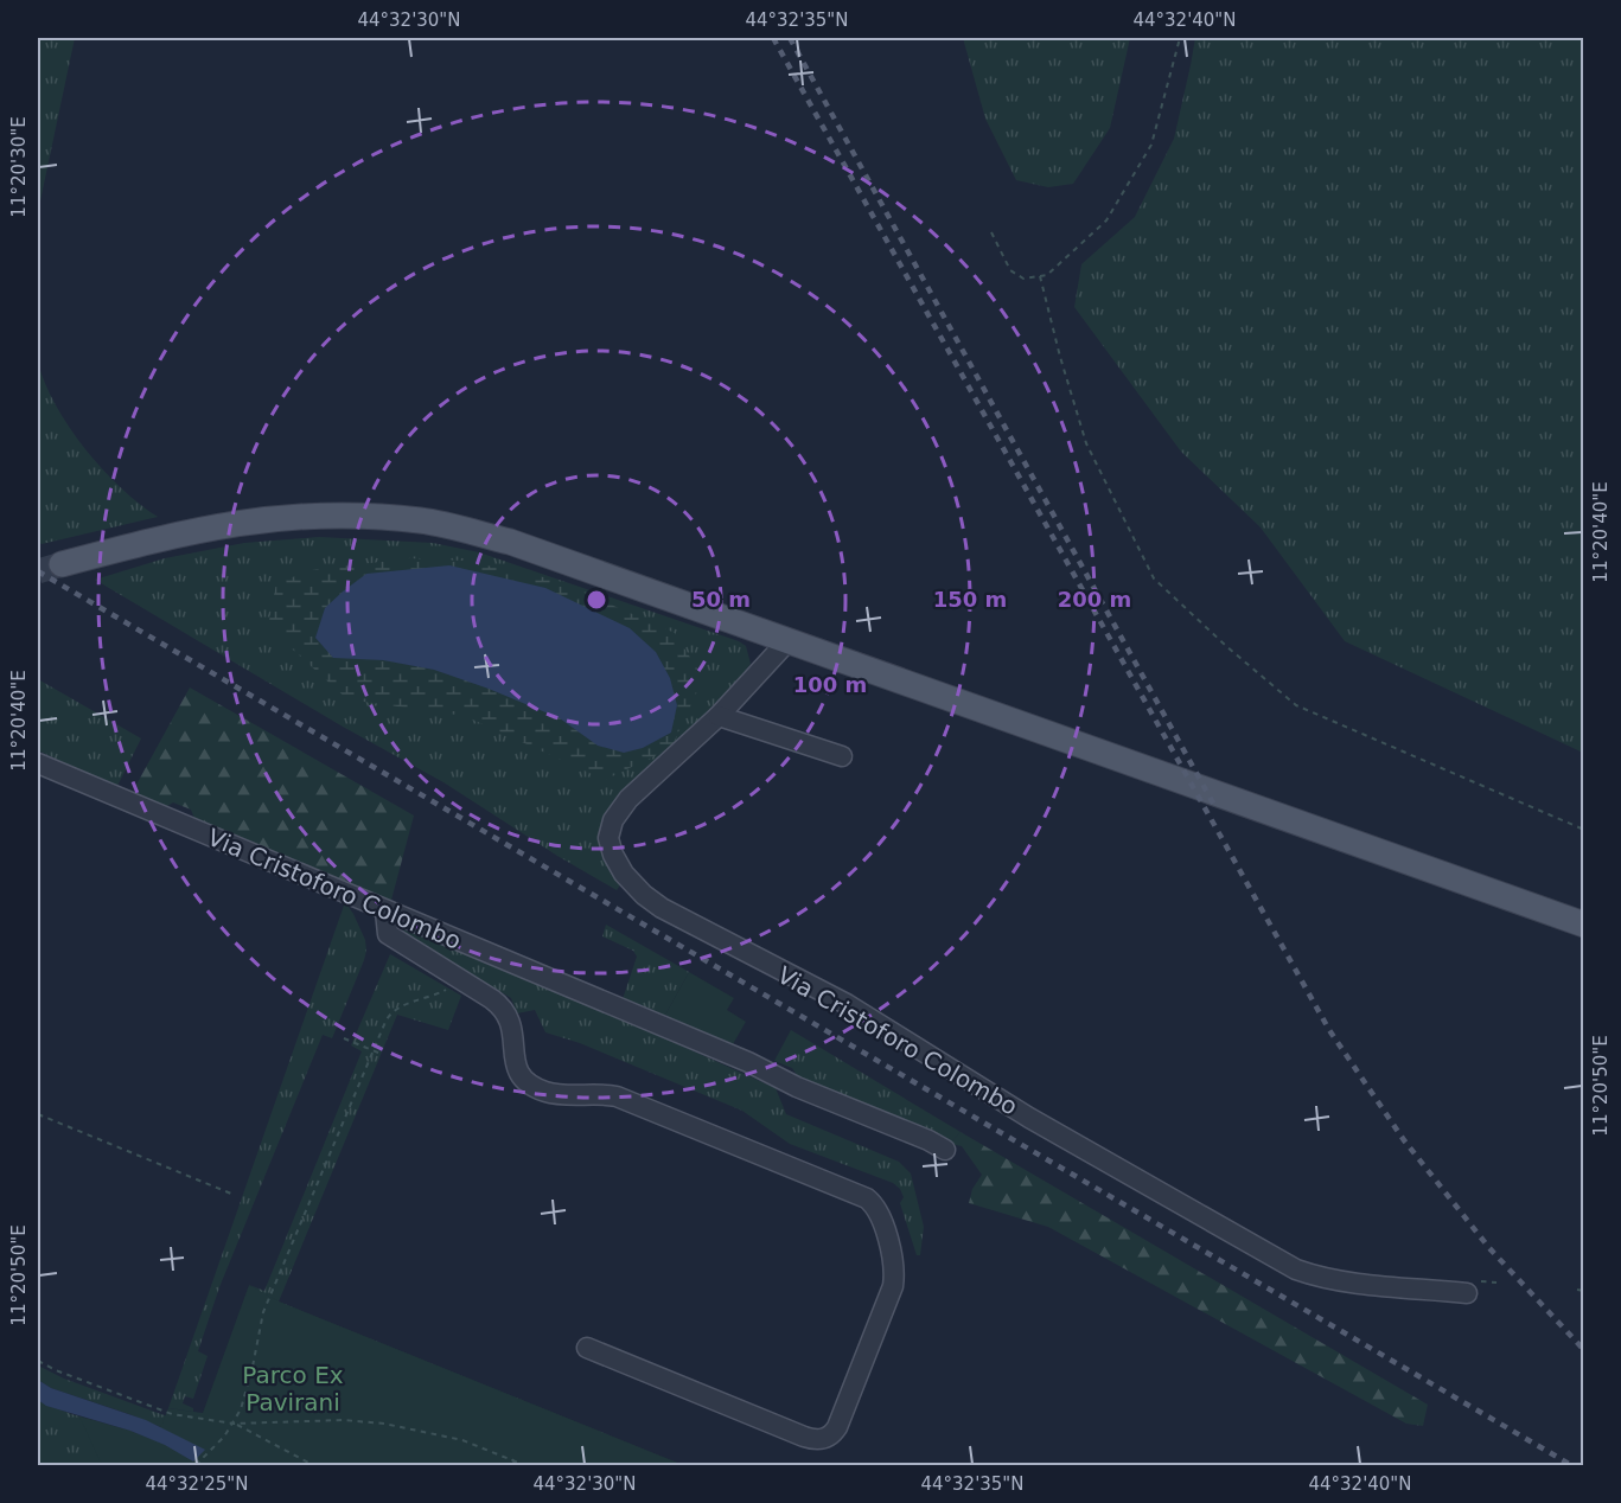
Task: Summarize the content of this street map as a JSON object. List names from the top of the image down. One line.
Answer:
{"streets":{"street":["Via Cristoforo Colombo"]},"parks":["Parco Ex Pavirani"],"coordinates":["44°32'30\"N","44°32'35\"N","44°32'40\"N","11°20'30\"E","11°20'40\"E","11°20'50\"E","44°32'25\"N"],"rings":["50 m","150 m","200 m","100 m"]}
